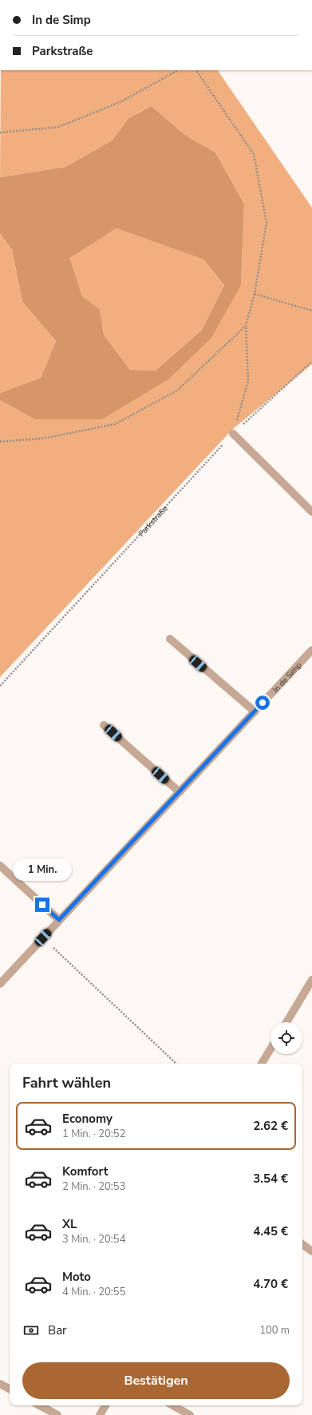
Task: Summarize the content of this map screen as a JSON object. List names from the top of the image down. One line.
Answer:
{"streets":{"street":["In de Simp"],"path":["Parkstraße"]},"page":{"banner":["In de Simp","Parkstraße"],"bubble":"1 Min.","heading":"Fahrt wählen","list":[{"name":"Economy","note":"1 Min. · 20:52","value":"2.62 €"},{"name":"Komfort","note":"2 Min. · 20:53","value":"3.54 €"},{"name":"XL","note":"3 Min. · 20:54","value":"4.45 €"},{"name":"Moto","note":"4 Min. · 20:55","value":"4.70 €"}],"pay":["Bar","100 m"],"buttons":"Bestätigen"}}
